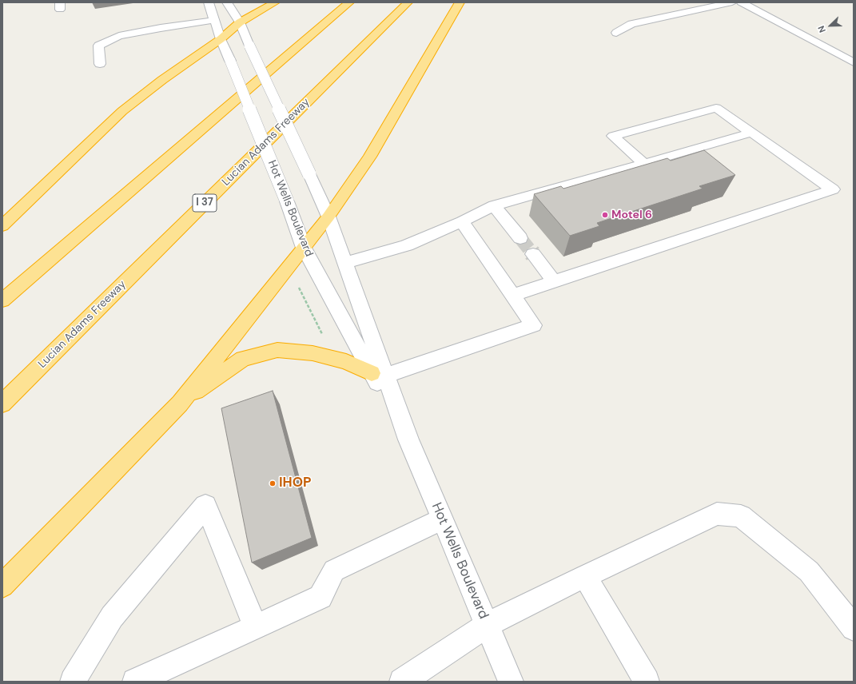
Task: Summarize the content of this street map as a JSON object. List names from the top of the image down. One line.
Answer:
{"streets":{"highway":["Lucian Adams Freeway","I 37"],"street":["Hot Wells Boulevard"]},"places":["Motel 6","IHOP"],"north":"bottom left"}
